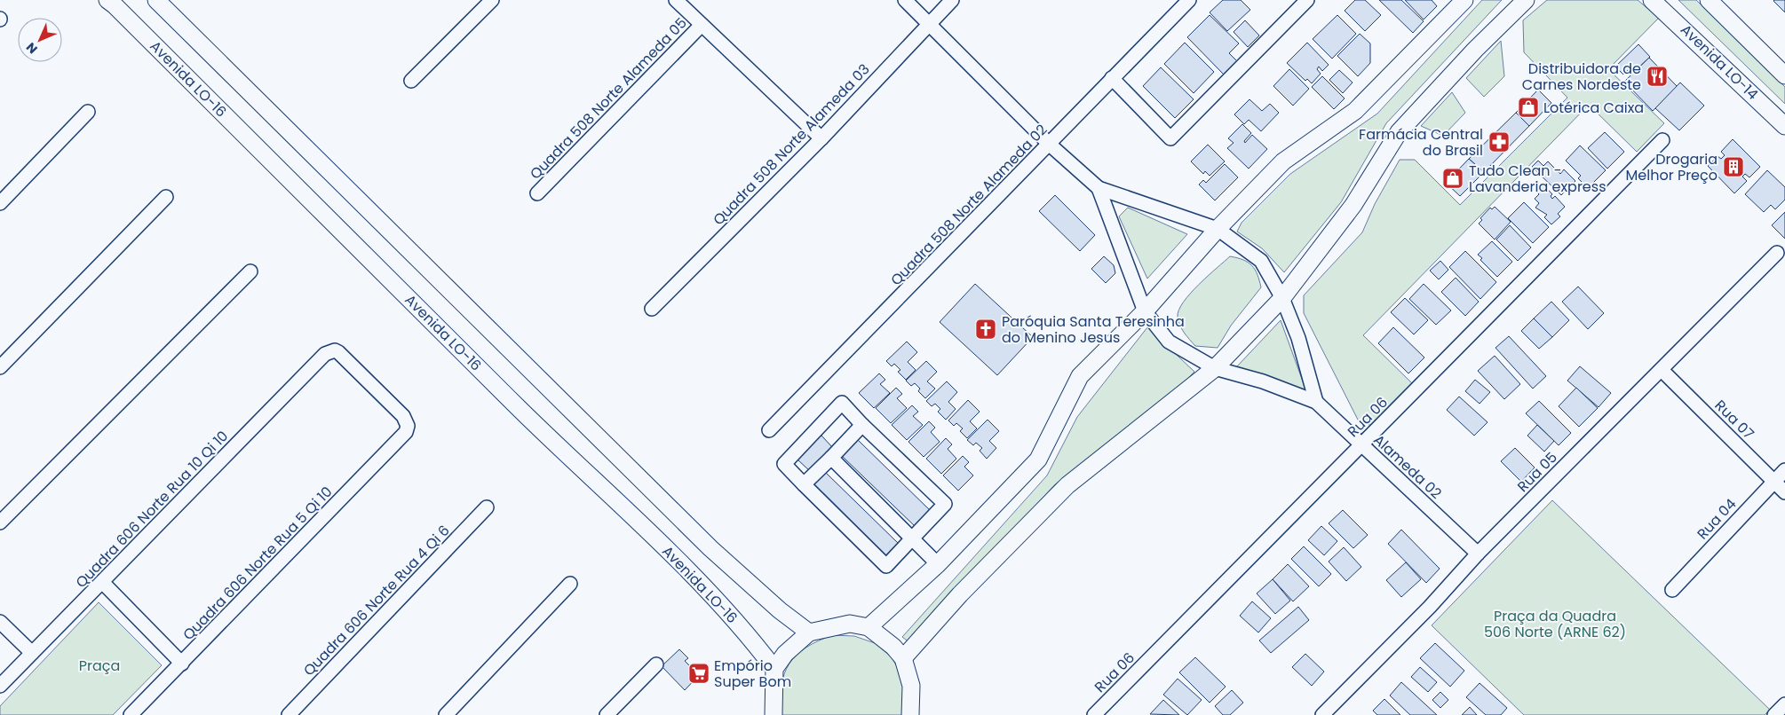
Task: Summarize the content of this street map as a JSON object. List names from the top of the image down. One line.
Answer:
{"streets":{"street":["Avenida LO-14","Avenida LO-16","Quadra 508 Norte Alameda 05","Quadra 508 Norte Alameda 03","Quadra 508 Norte Alameda 02","Rua 06","Rua 07","Alameda 02","Rua 05","Quadra 606 Norte Rua 10 Qi 10","Rua 04","Quadra 606 Norte Rua 5 Qi 10","Quadra 606 Norte Rua 4 Qi 6"]},"crossings":[["Rua 06","Alameda 02"],["Rua 07","Rua 05"],["Rua 07","Rua 04"],["Alameda 02","Rua 05"],["Quadra 606 Norte Rua 10 Qi 10","Quadra 606 Norte Rua 5 Qi 10"]],"parks":["Praça da Quadra 506 Norte (ARNE 62)","Praça"],"places":{"restaurant":["Distribuidora de Carnes Nordeste"],"shop":["Lotérica Caixa","Tudo Clean - Lavanderia express"],"pharmacy":["Farmácia Central do Brasil"],"building":["Drogaria Melhor Preço"],"church":["Paróquia Santa Teresinha do Menino Jesus"],"supermarket":["Empório Super Bom"]},"north":"bottom left"}
